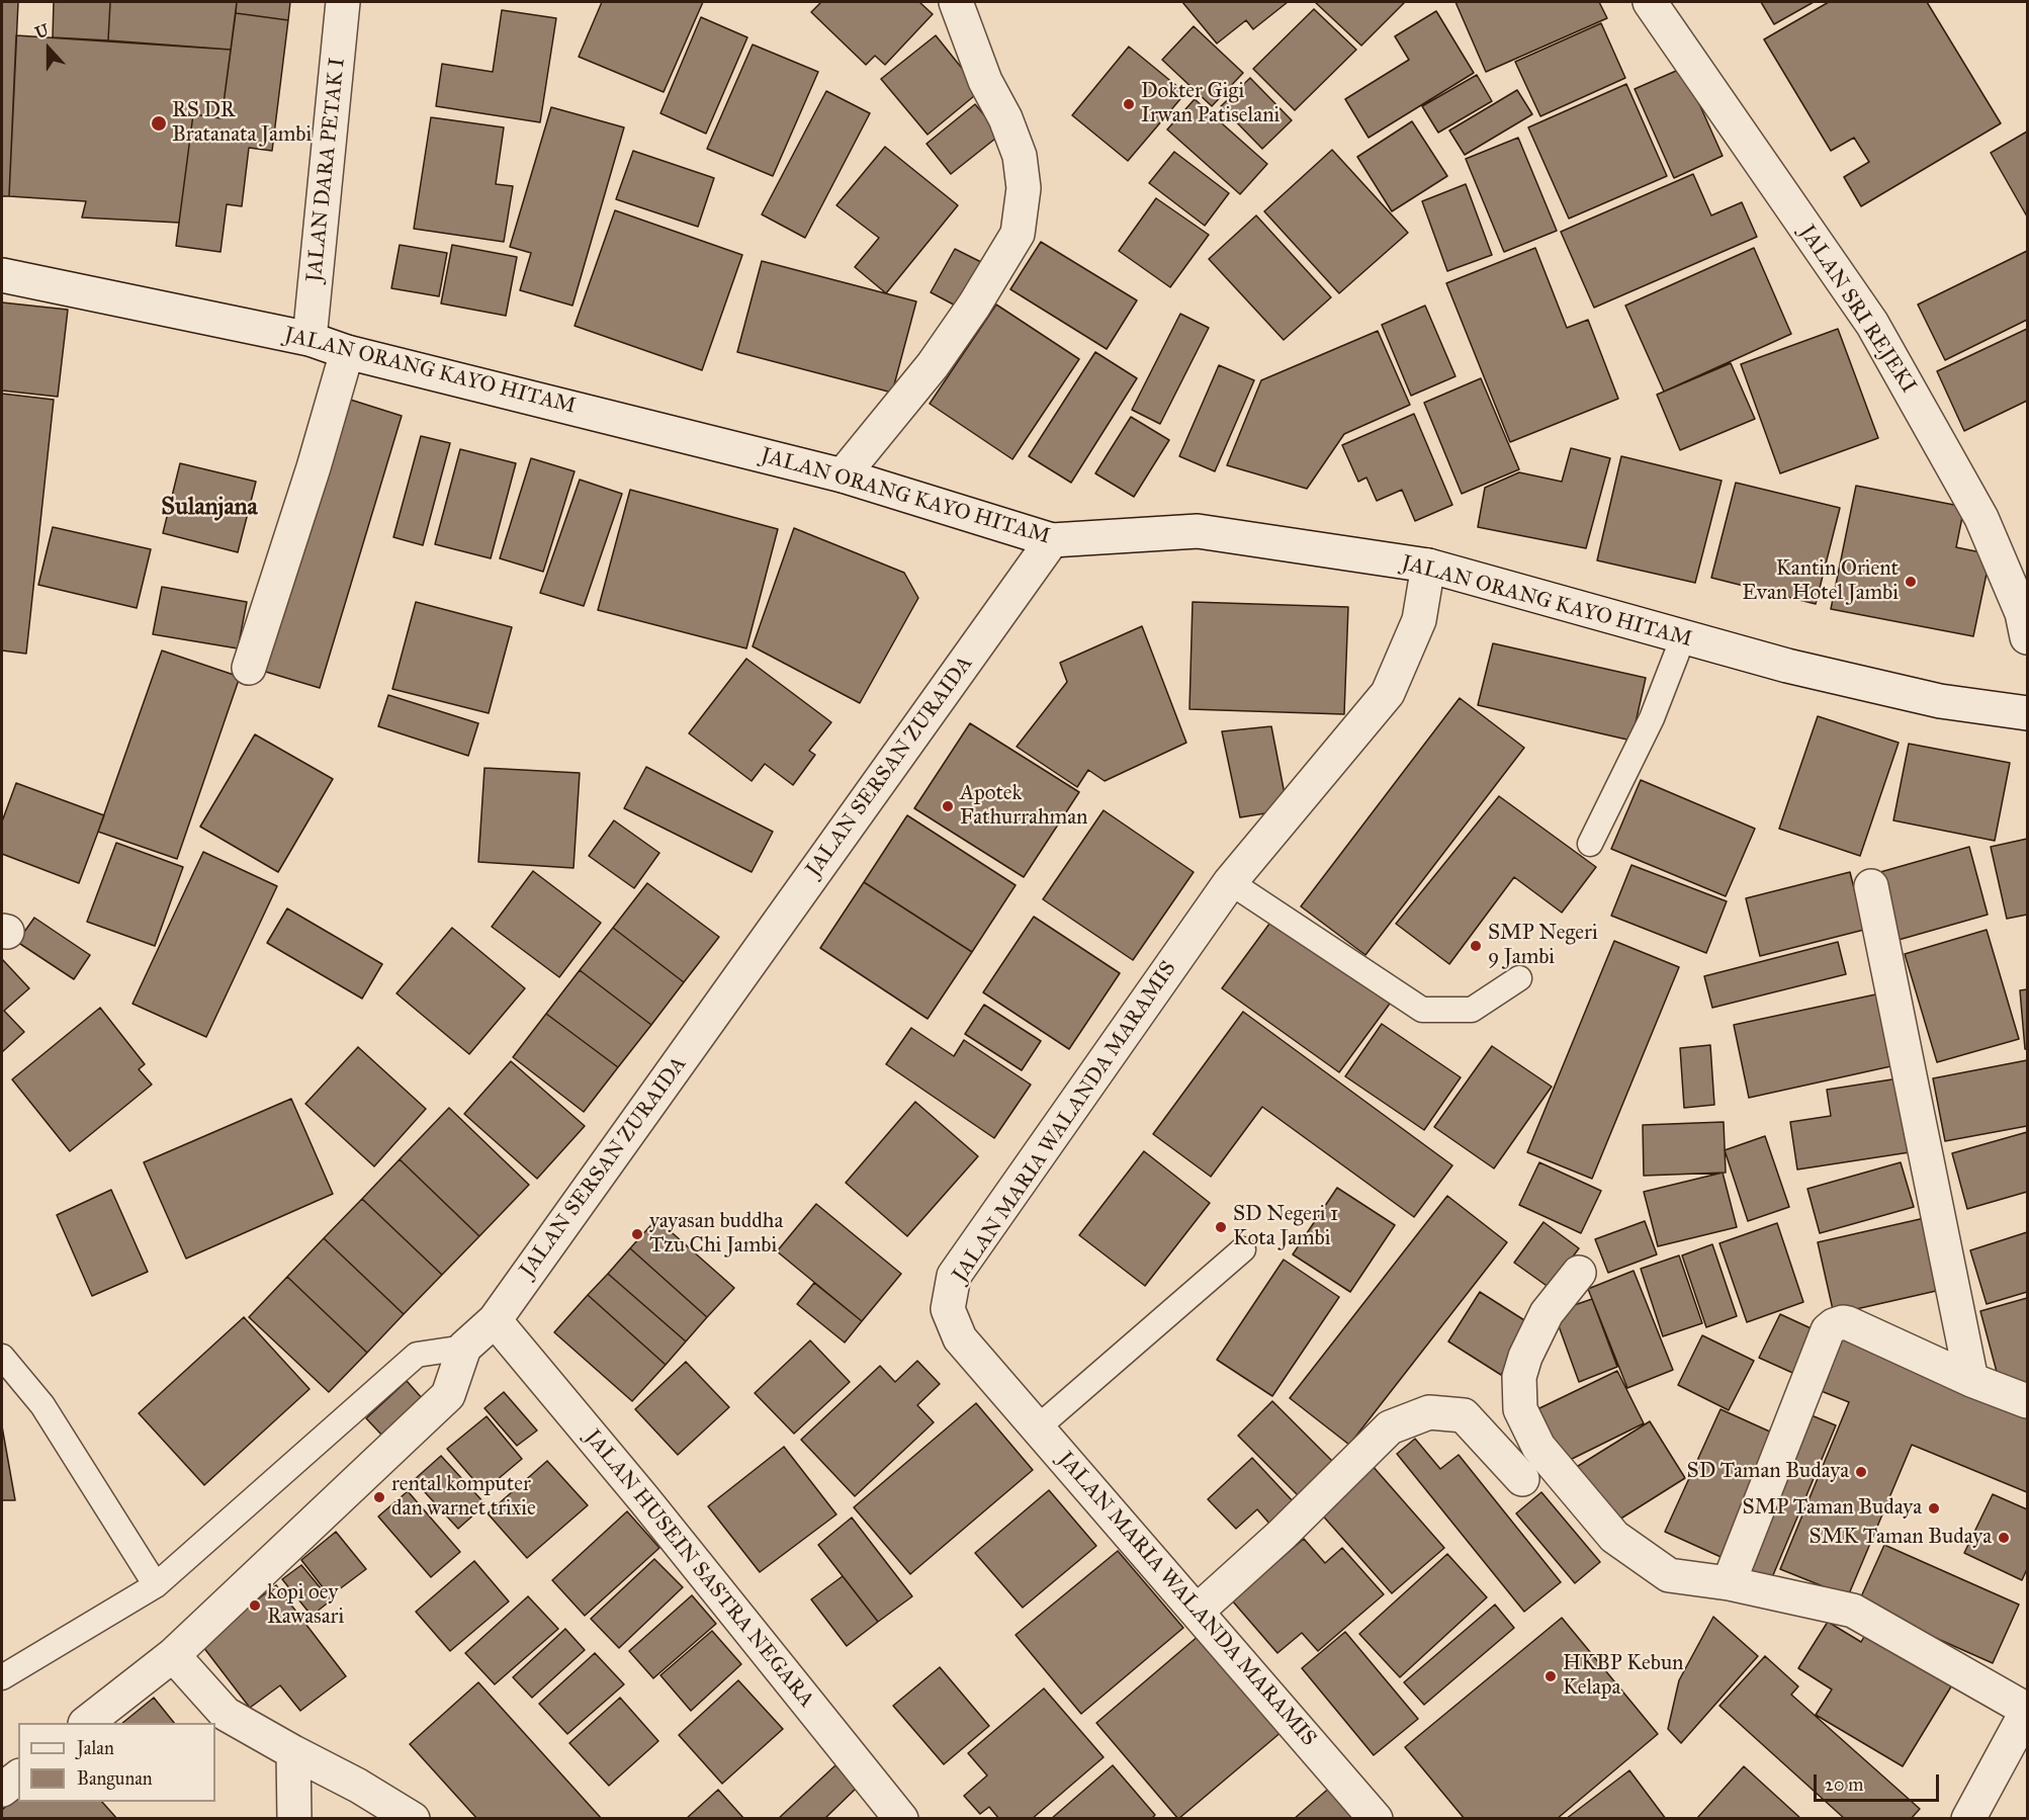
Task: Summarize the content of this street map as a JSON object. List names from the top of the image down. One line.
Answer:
{"streets":{"street":["JALAN DARA PETAK I","JALAN SRI REJEKI","JALAN ORANG KAYO HITAM","JALAN SERSAN ZURAIDA","JALAN MARIA WALANDA MARAMIS","JALAN HUSEIN SASTRA NEGARA"]},"crossings":[["JALAN DARA PETAK I","JALAN ORANG KAYO HITAM"],["JALAN ORANG KAYO HITAM","JALAN SERSAN ZURAIDA"],["JALAN ORANG KAYO HITAM","JALAN MARIA WALANDA MARAMIS"],["JALAN SERSAN ZURAIDA","JALAN HUSEIN SASTRA NEGARA"]],"districts":["Sulanjana"],"places":["Dokter Gigi Irwan Patiselani","RS DR Bratanata Jambi","Kantin Orient Evan Hotel Jambi","Apotek Fathurrahman","SMP Negeri 9 Jambi","SD Negeri 1 Kota Jambi","yayasan buddha Tzu Chi Jambi","SD Taman Budaya","rental komputer dan warnet trixie","SMP Taman Budaya","SMK Taman Budaya","kopi oey Rawasari","HKBP Kebun Kelapa"],"legend":["Jalan","Bangunan"],"scale_bar":"20 m","north":"top"}
